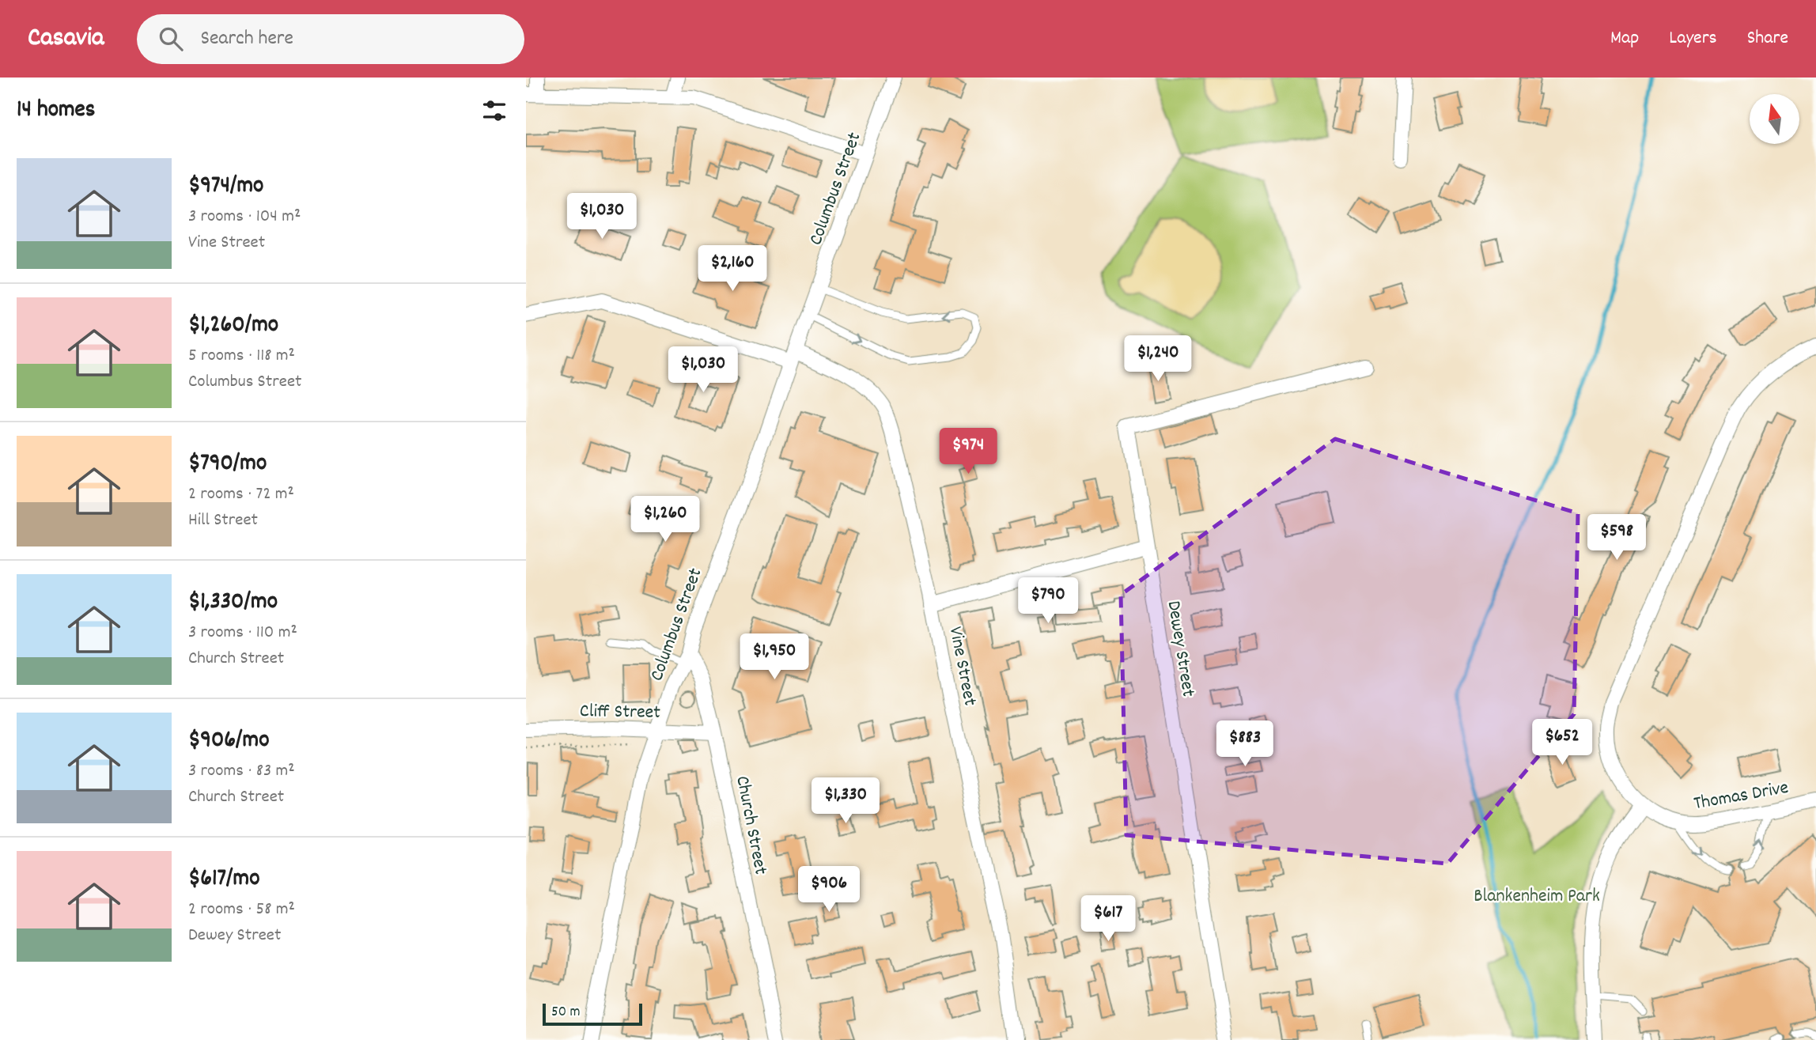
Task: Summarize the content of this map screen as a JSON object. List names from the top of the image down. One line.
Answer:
{"streets":{"street":["Columbus Street","Dewey Street","Vine Street","Cliff Street","Thomas Drive","Church Street"]},"crossings":[["Columbus Street","Vine Street"],["Columbus Street","Cliff Street"],["Columbus Street","Church Street"],["Cliff Street","Church Street"]],"parks":["Blankenheim Park"],"scale_bar":"50 m","north":"top","page":{"header":"Casavia","search":"Search here","nav":["Map","Layers","Share"],"heading":"14 homes","list":[{"name":"$974/mo","note":"3 rooms · 104 m² · Vine Street"},{"name":"$1,260/mo","note":"5 rooms · 118 m² · Columbus Street"},{"name":"$790/mo","note":"2 rooms · 72 m² · Hill Street"},{"name":"$1,330/mo","note":"3 rooms · 110 m² · Church Street"},{"name":"$906/mo","note":"3 rooms · 83 m² · Church Street"},{"name":"$617/mo","note":"2 rooms · 58 m² · Dewey Street"}],"price":["$1,030","$2,160","$1,240","$1,030","$974","$1,260","$598","$790","$1,950","$652","$883","$1,330","$906","$617"],"scale":"50 m"}}
